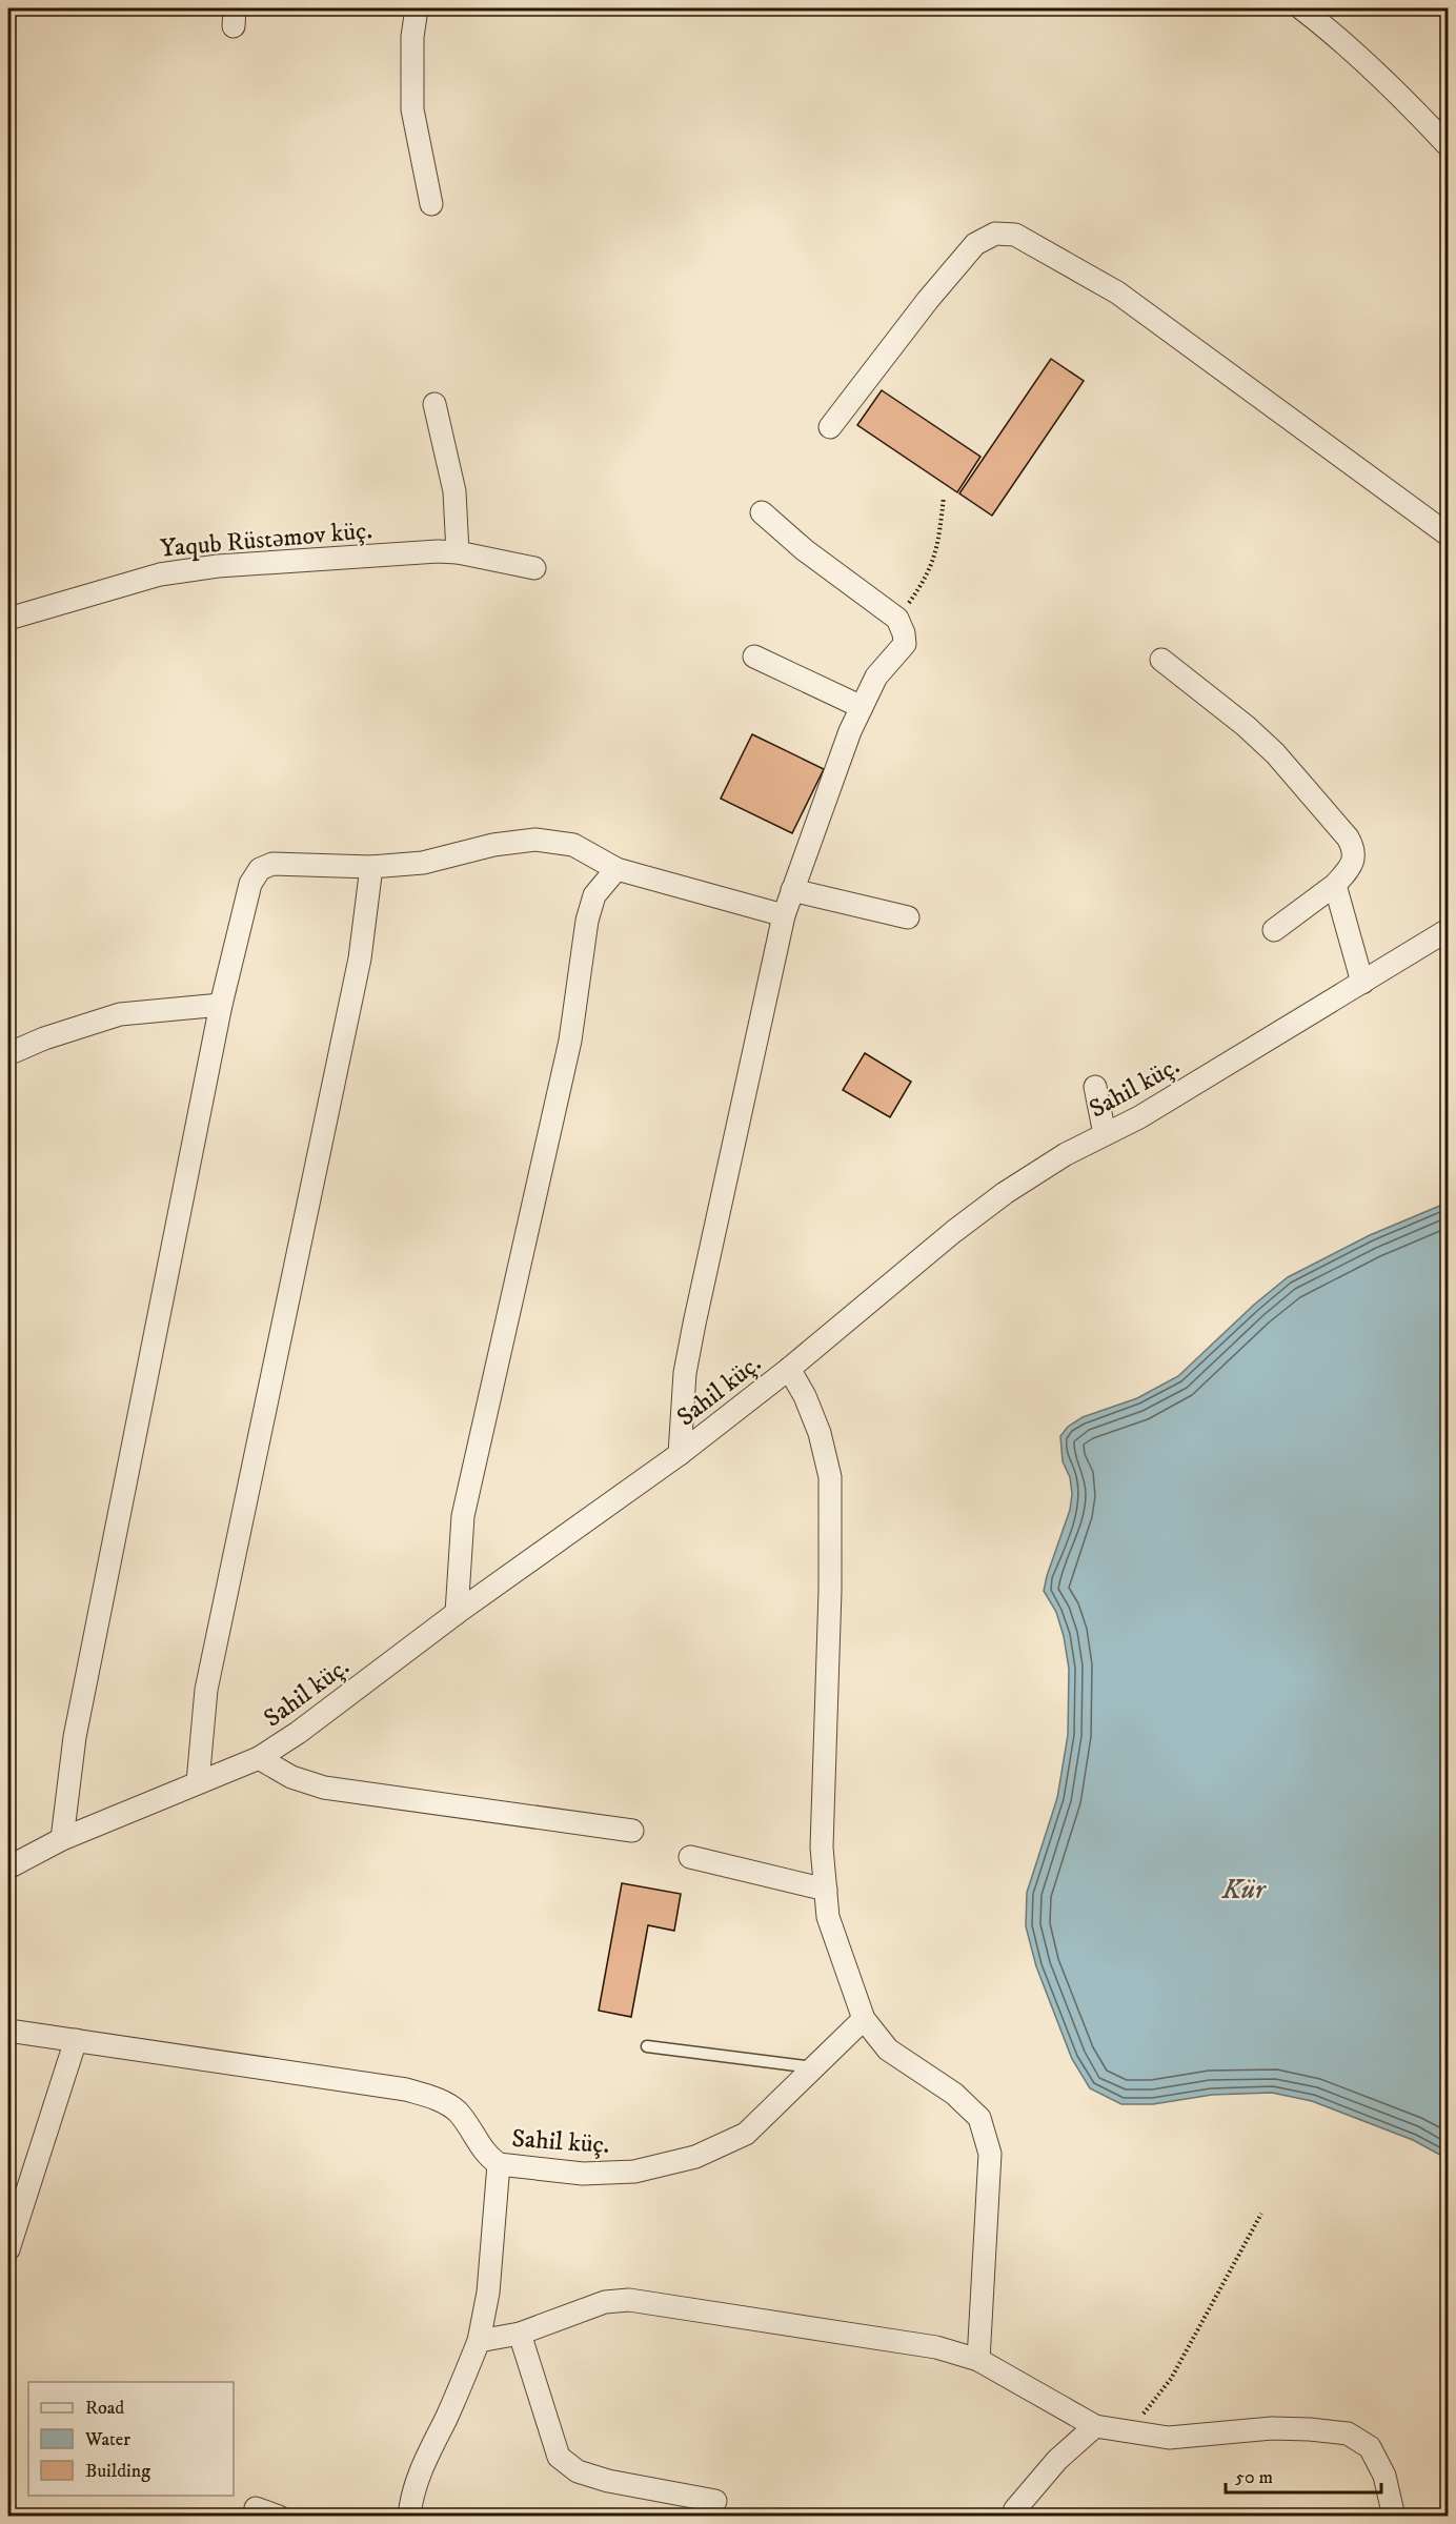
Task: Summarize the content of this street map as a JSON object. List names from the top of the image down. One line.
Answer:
{"streets":{"street":["Yaqub Rüstəmov küç.","Sahil küç."]},"water":["Kür"],"legend":["Road","Water","Building"],"scale_bar":"50 m"}
